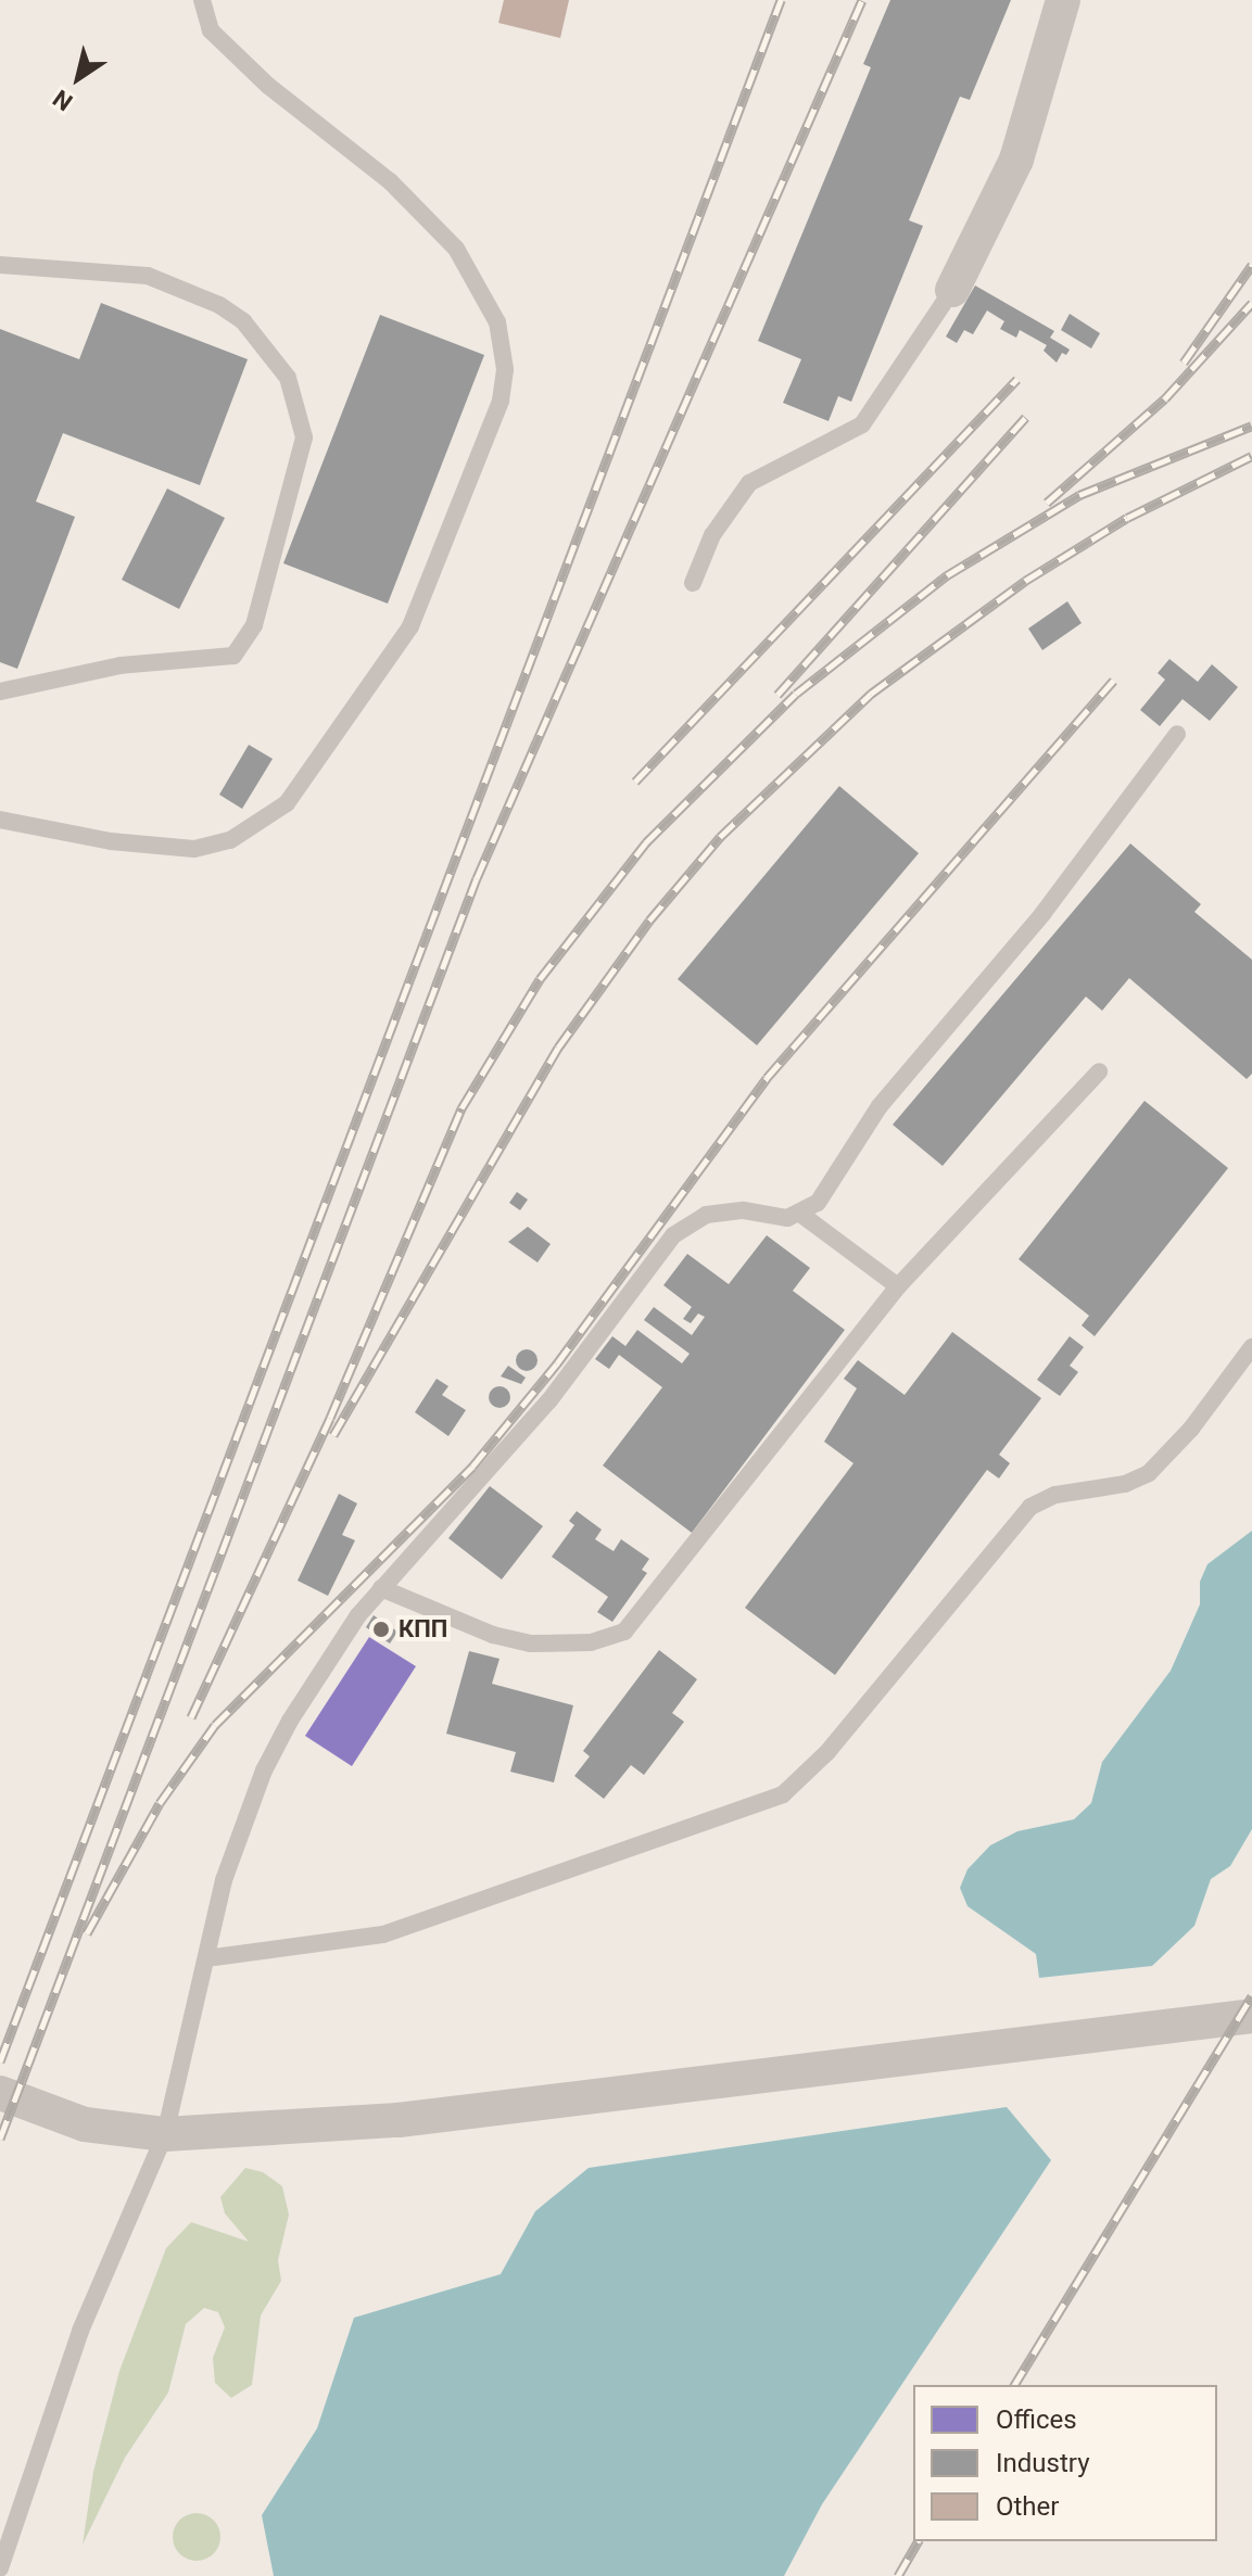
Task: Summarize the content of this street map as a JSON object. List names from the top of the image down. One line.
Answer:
{"places":["КПП"],"legend":["Offices","Industry","Other"],"north":"bottom left"}
